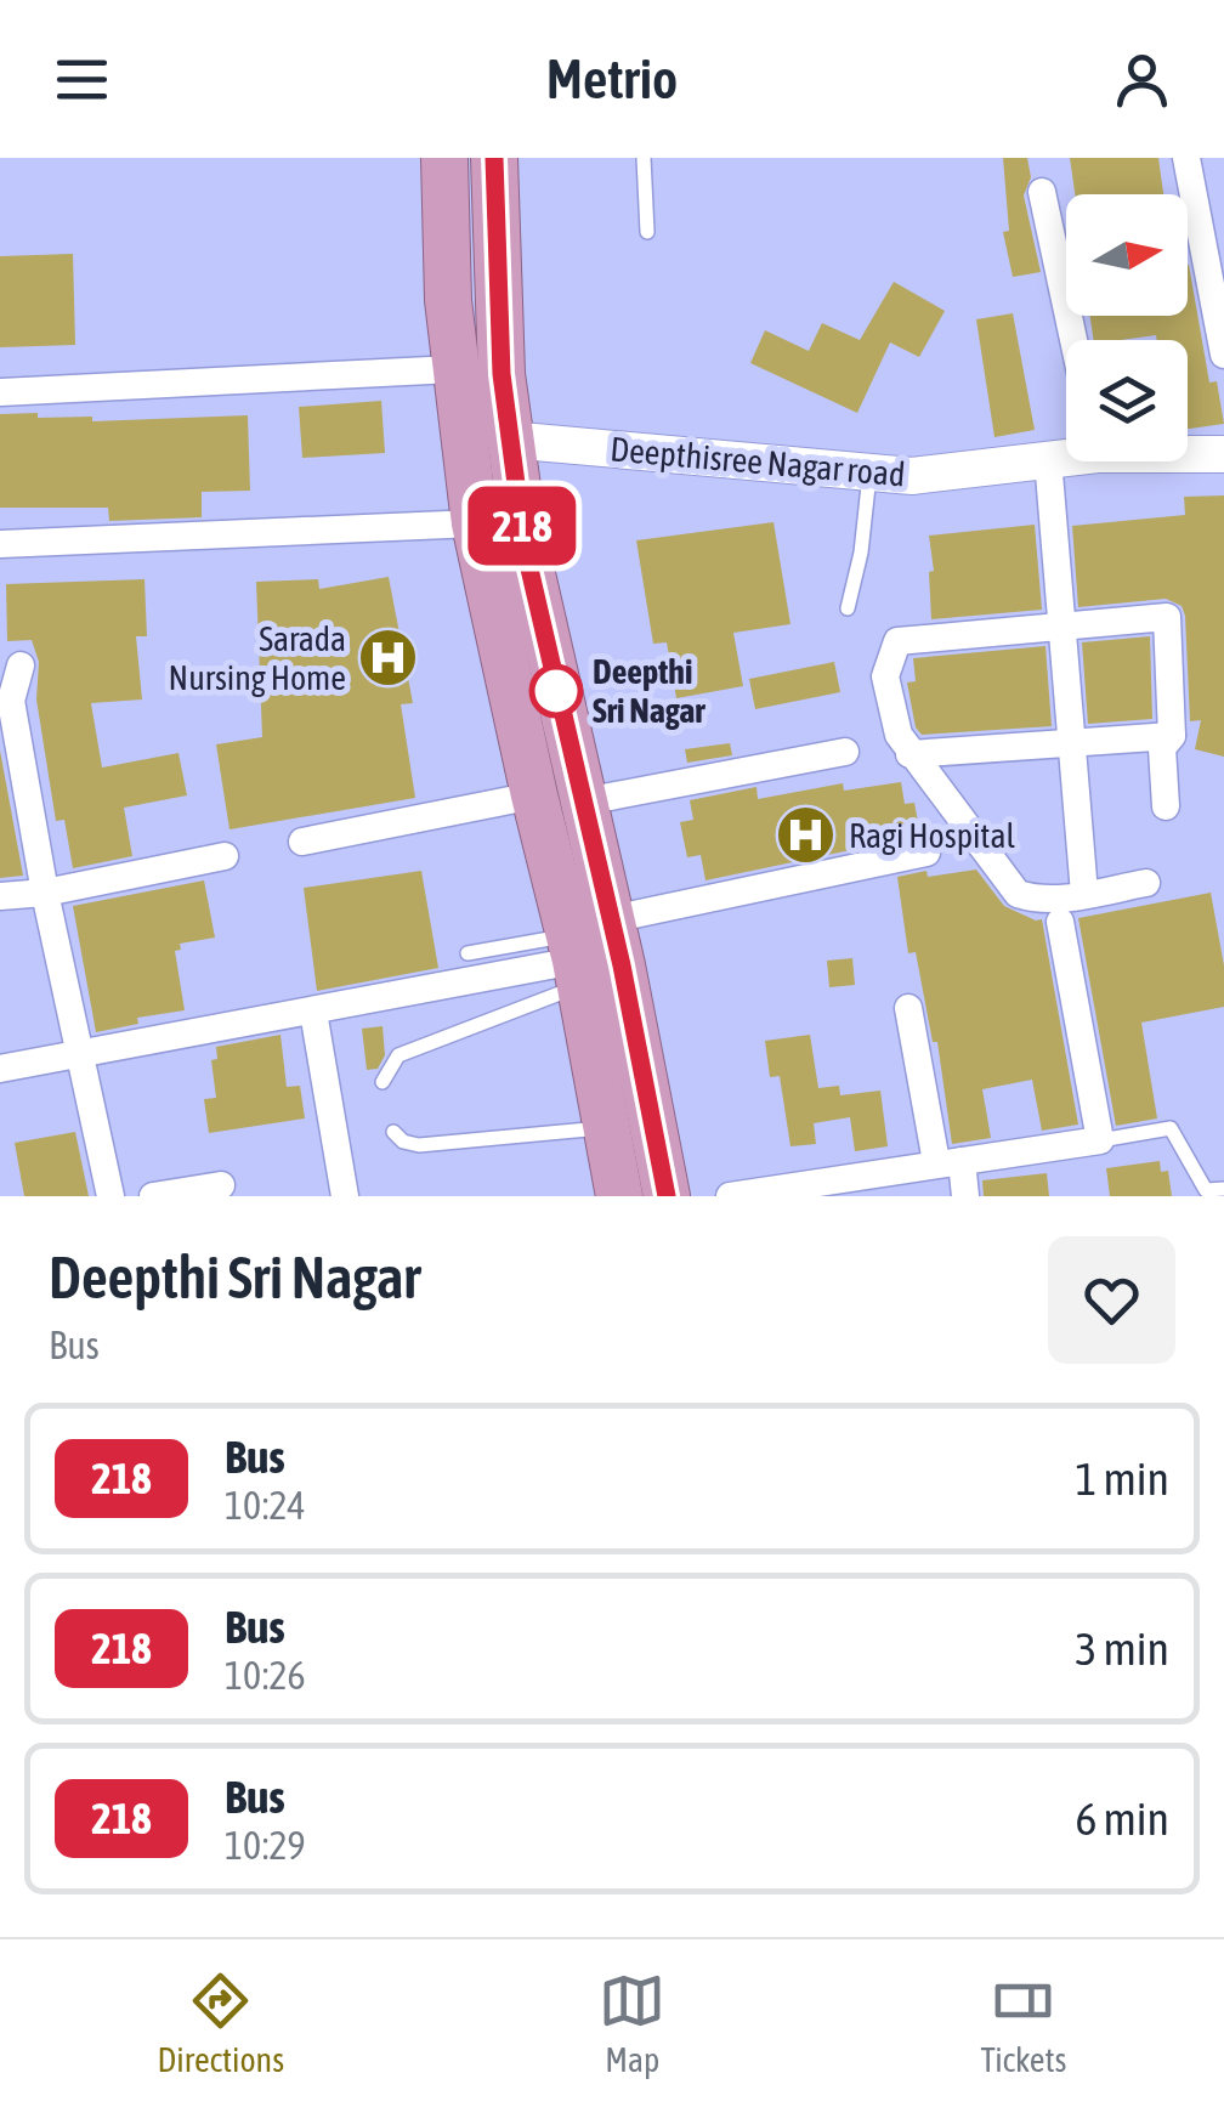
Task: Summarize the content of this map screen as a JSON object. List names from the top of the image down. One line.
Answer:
{"streets":{"street":["Deepthisree Nagar road"]},"places":{"hospital":["Sarada Nursing Home","Ragi Hospital"],"other":["Deepthi Sri Nagar"]},"lines":["bus line 218"],"north":"right","page":{"header":"Metrio","on_map":"218","heading":["Deepthi Sri Nagar","Bus"],"list":[{"mark":"218","name":"Bus","note":"10:24","value":"1 min"},{"mark":"218","name":"Bus","note":"10:26","value":"3 min"},{"mark":"218","name":"Bus","note":"10:29","value":"6 min"}],"tabs":["Directions","Map","Tickets"]}}
